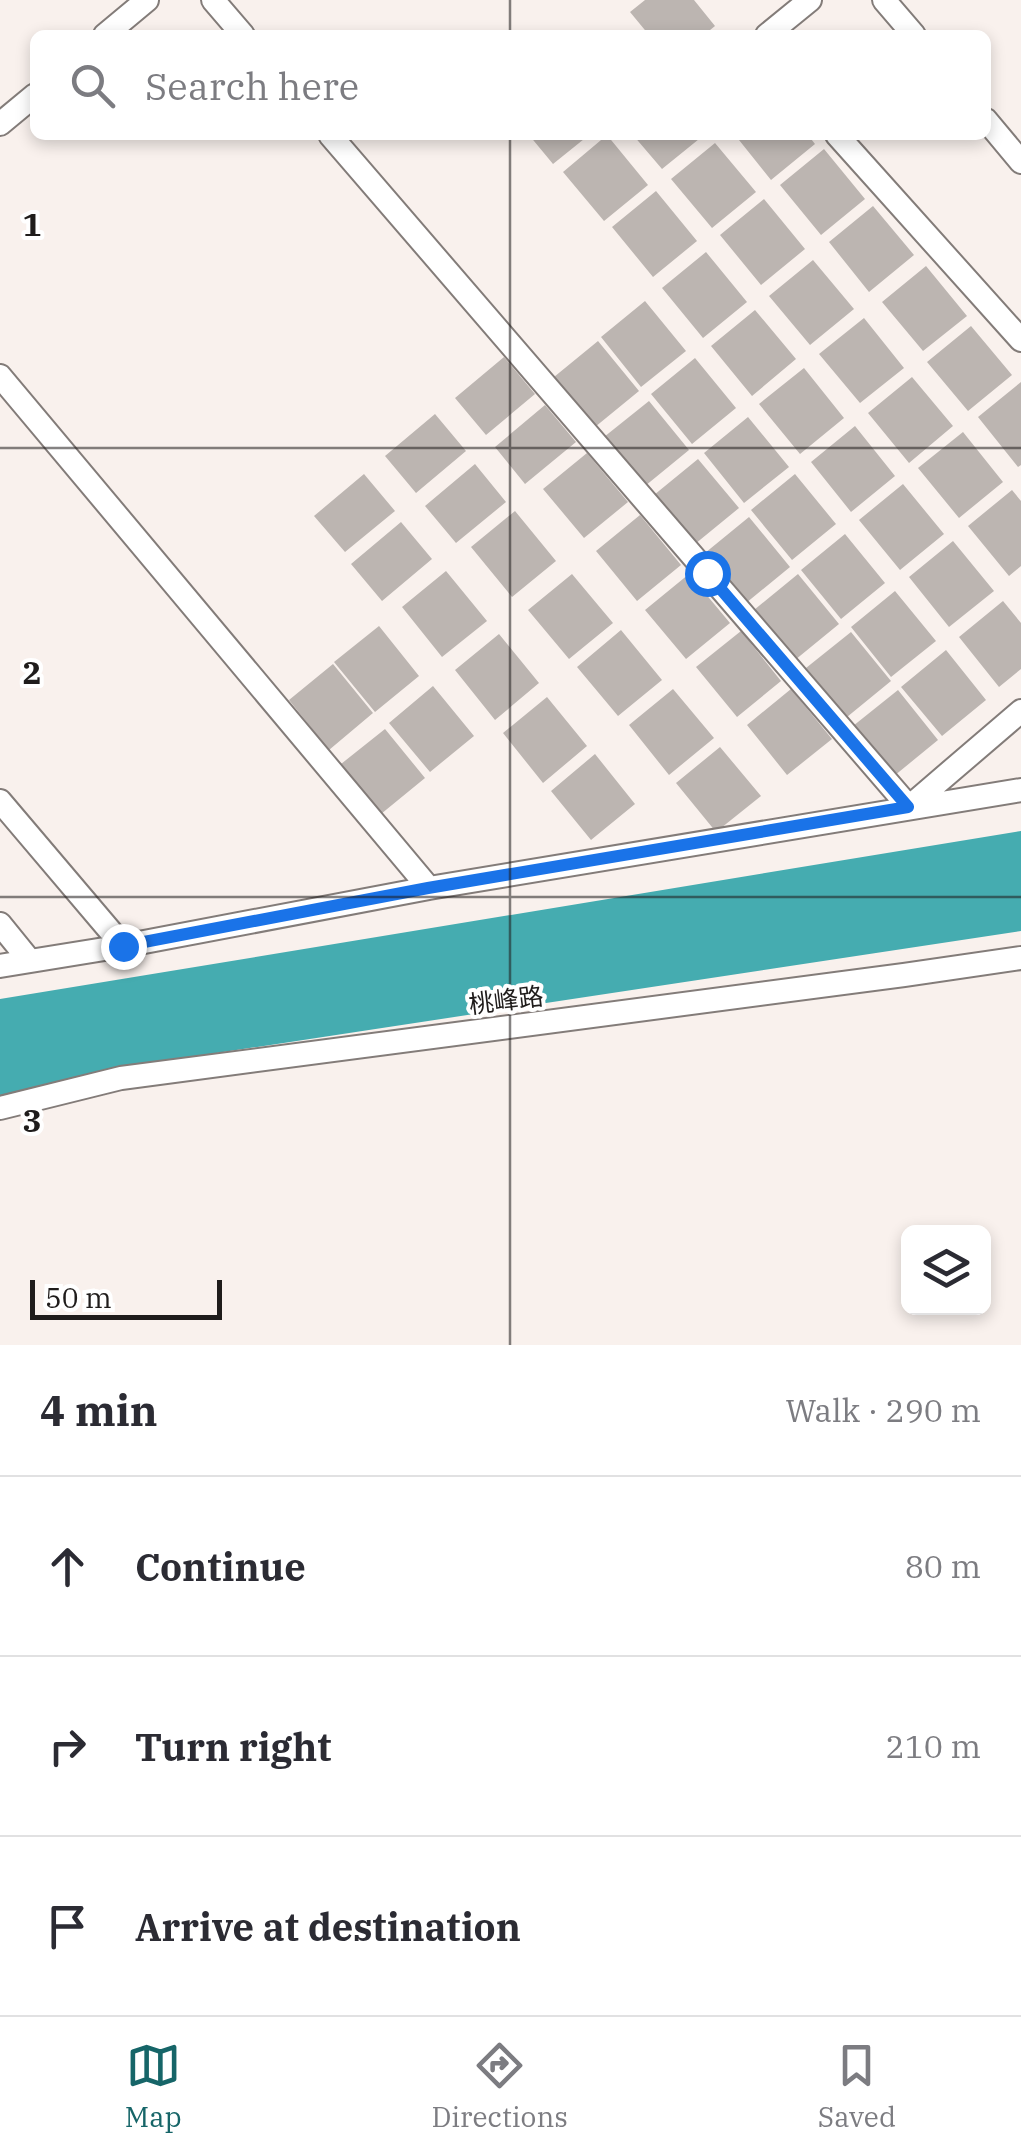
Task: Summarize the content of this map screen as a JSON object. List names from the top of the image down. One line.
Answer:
{"streets":{"street":["桃峰路"]},"scale_bar":"50 m","page":{"search":"Search here","scale":"50 m","heading":["4 min","Walk · 290 m"],"list":[["Continue","80 m"],["Turn right","210 m"],"Arrive at destination"],"nav":["Map","Directions","Saved"]},"grid":{"rows":["1","2","3"]}}
